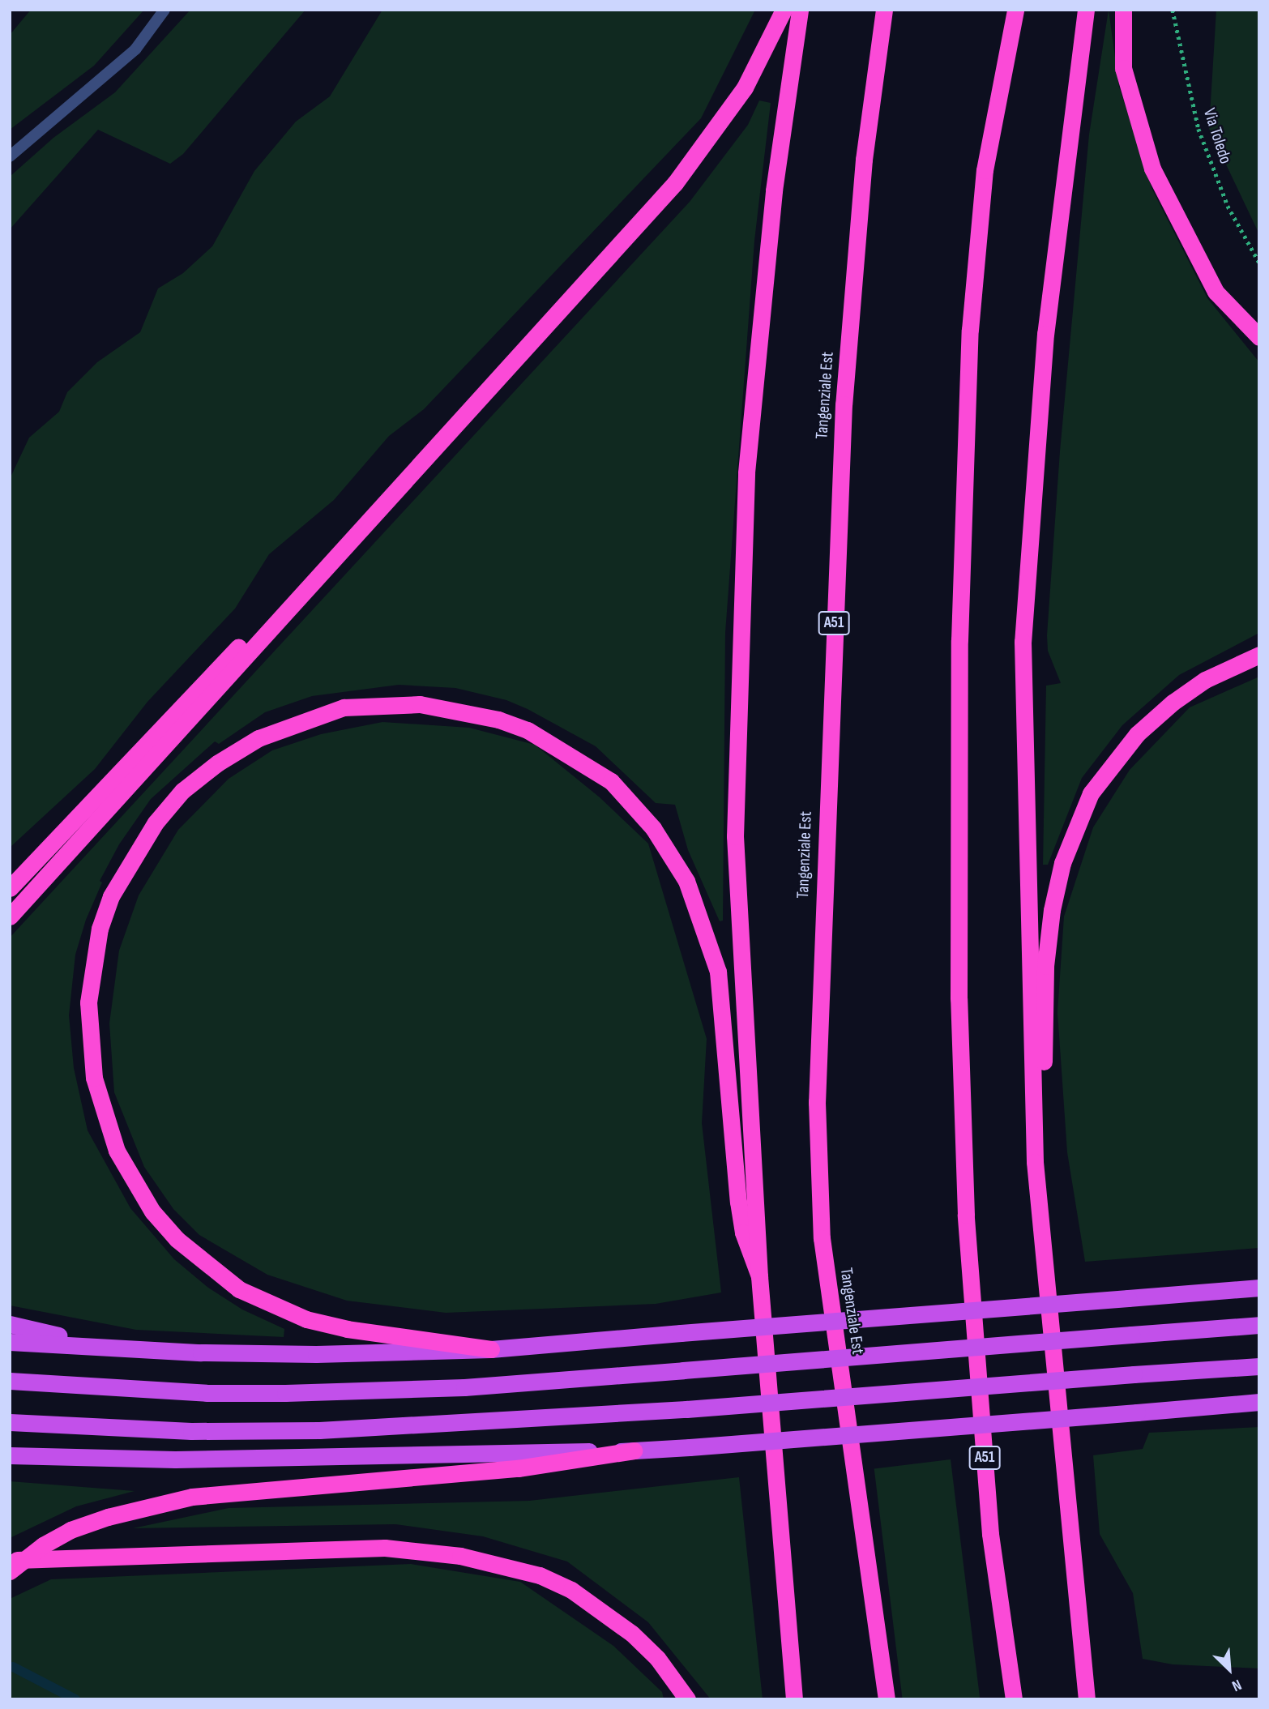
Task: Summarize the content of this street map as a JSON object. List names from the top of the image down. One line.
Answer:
{"streets":{"highway":["Tangenziale Est","A51"],"path":["Via Toledo"]},"north":"bottom right"}
